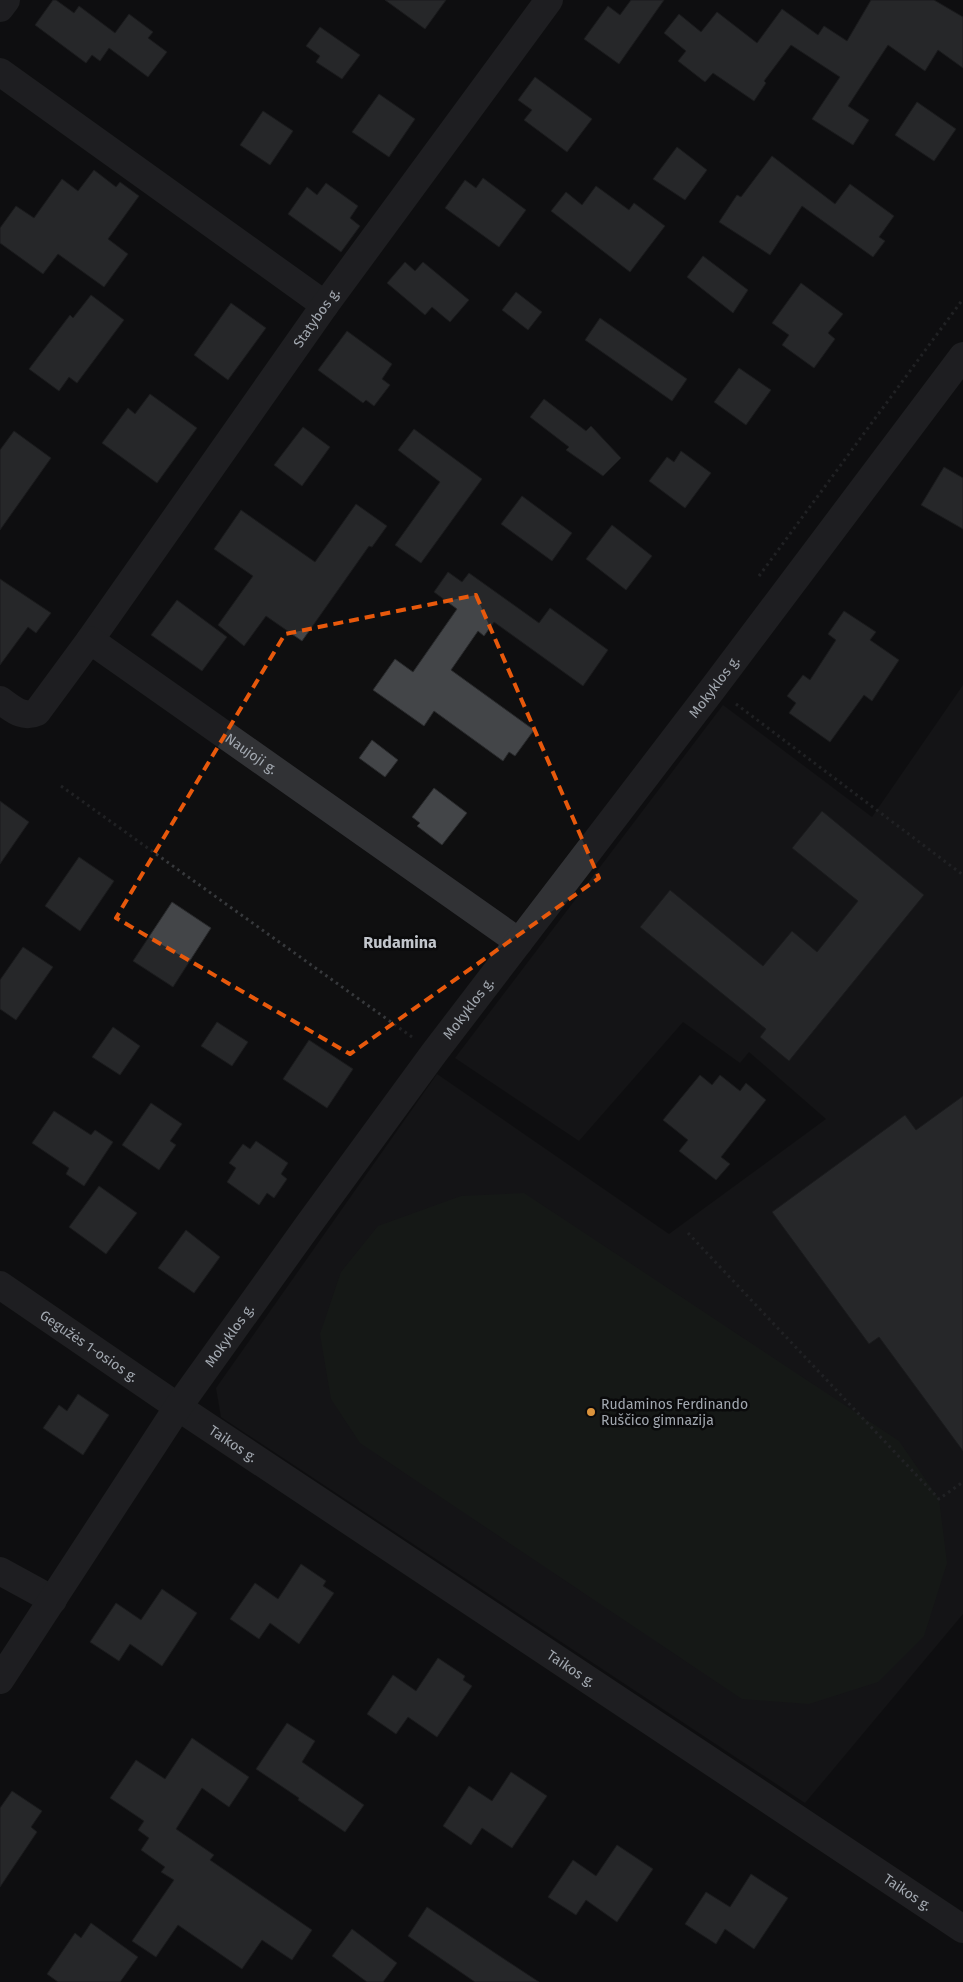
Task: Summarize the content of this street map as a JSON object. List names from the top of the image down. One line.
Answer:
{"streets":{"street":["Statybos g.","Mokyklos g.","Naujoji g.","Gegužės 1-osios g.","Taikos g."]},"crossings":[["Statybos g.","Naujoji g."],["Mokyklos g.","Naujoji g."],["Mokyklos g.","Gegužės 1-osios g."],["Mokyklos g.","Taikos g."],["Gegužės 1-osios g.","Taikos g."]],"districts":["Rudamina"],"places":["Rudaminos Ferdinando Ruščico gimnazija"]}
